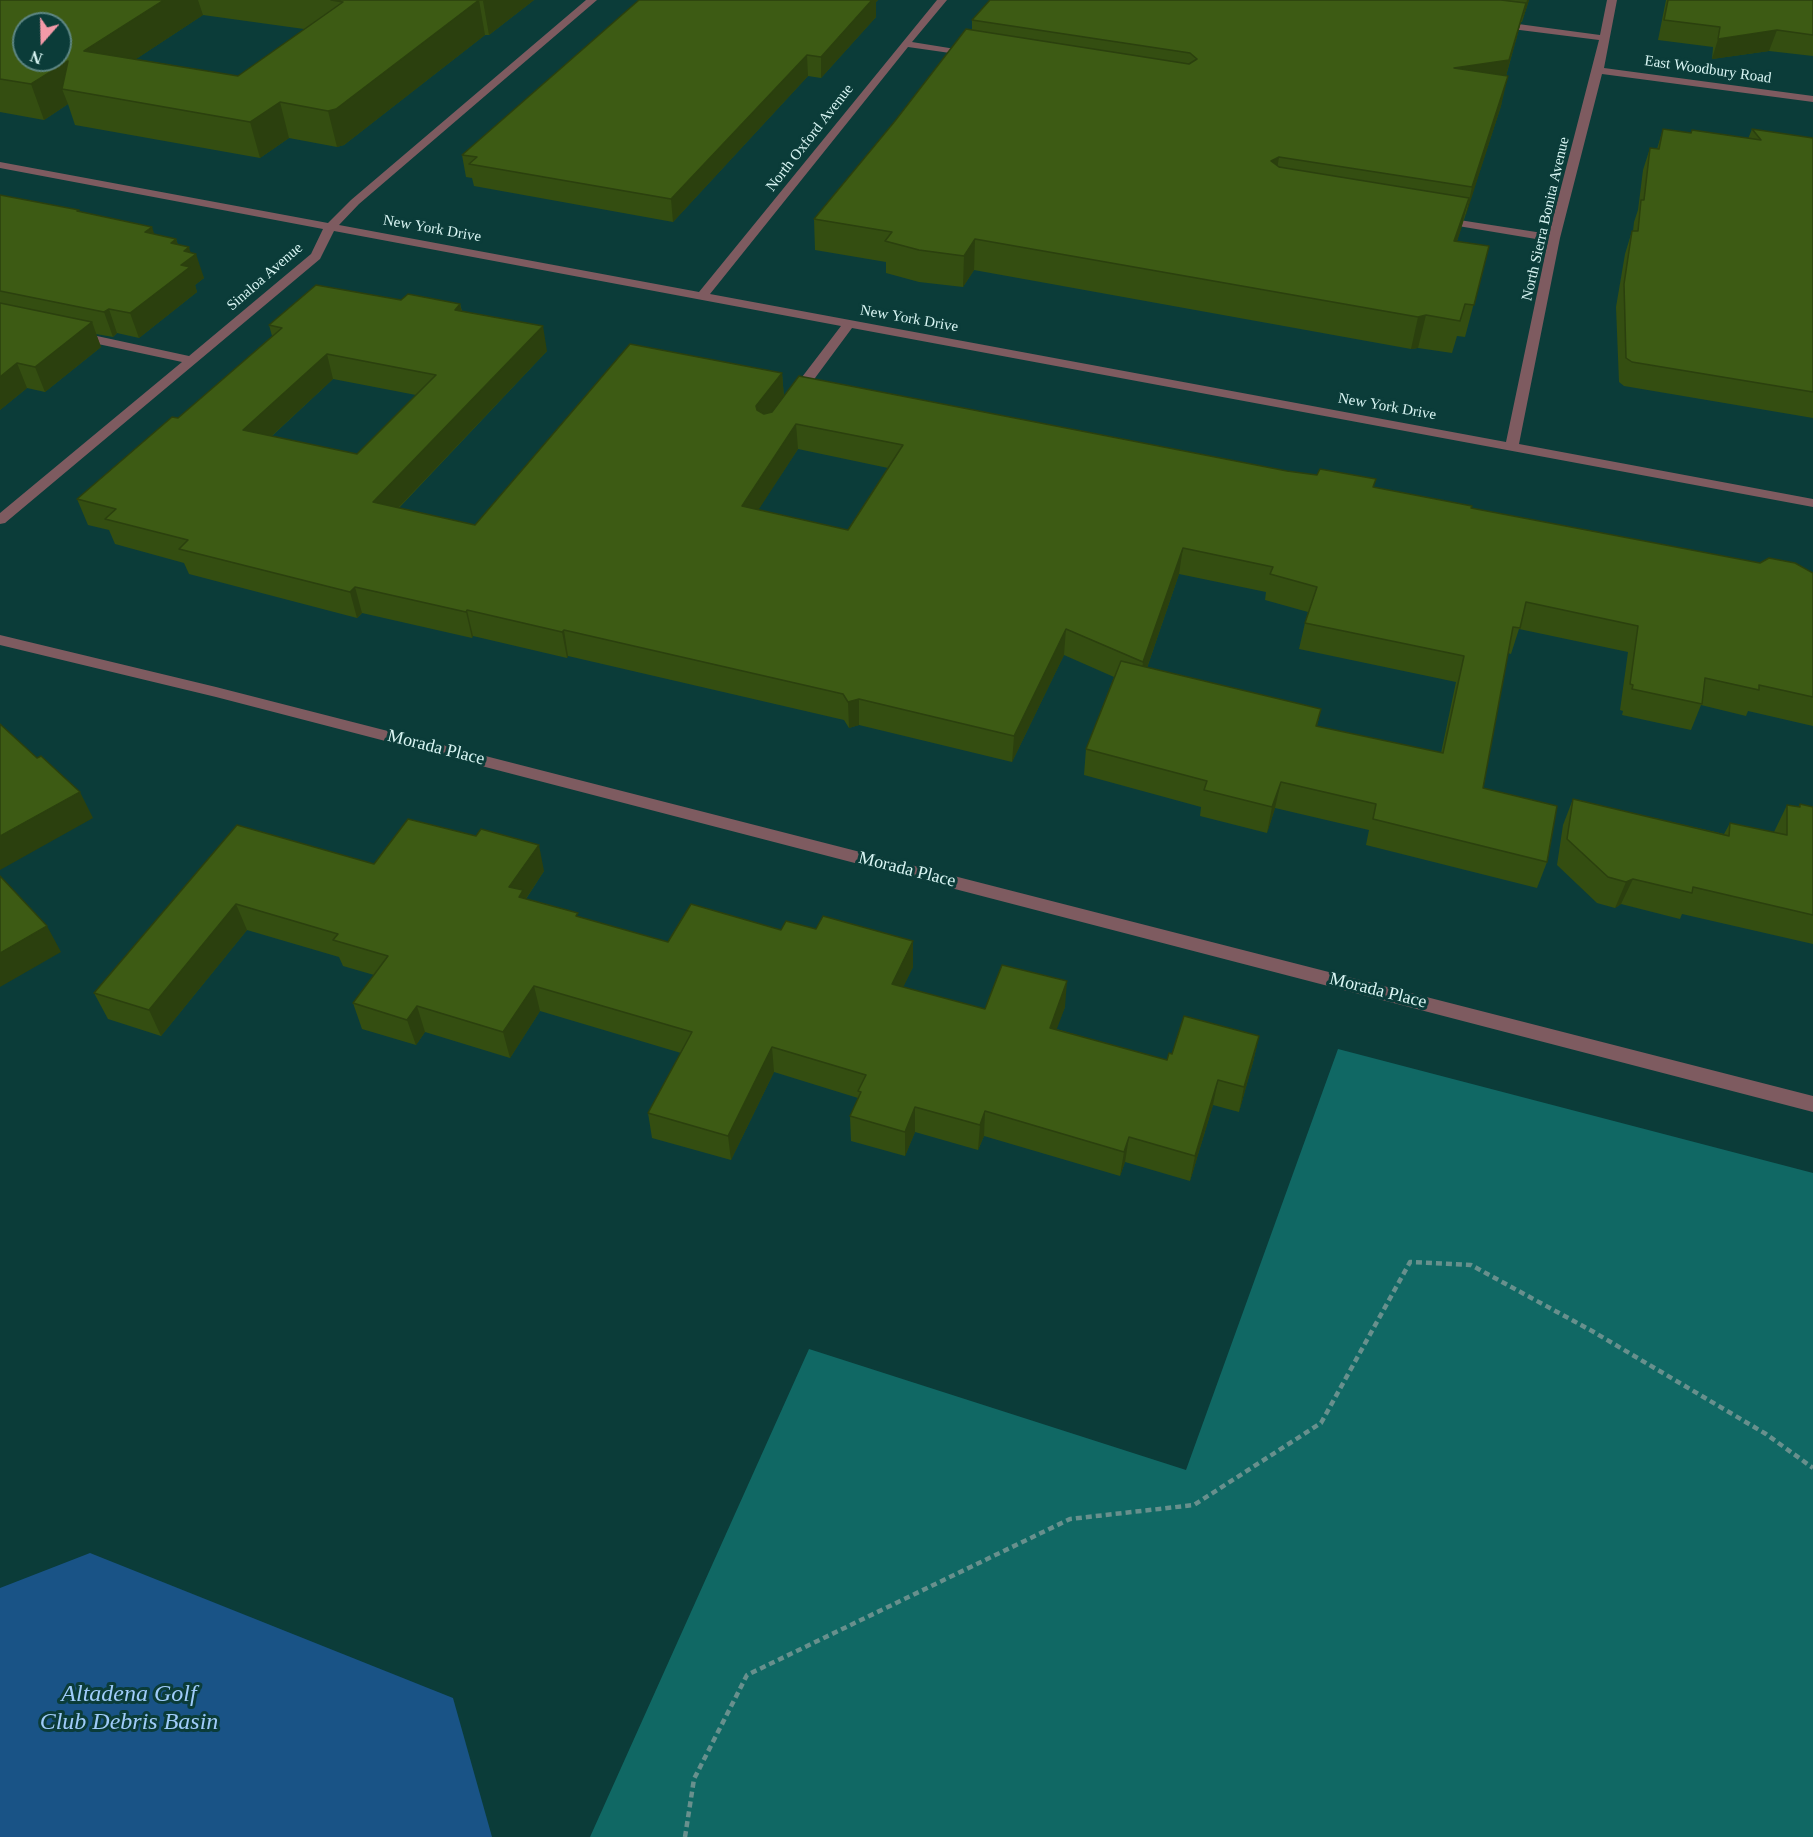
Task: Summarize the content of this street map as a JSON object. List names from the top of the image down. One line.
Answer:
{"streets":{"street":["East Woodbury Road","North Oxford Avenue","North Sierra Bonita Avenue","New York Drive","Sinaloa Avenue","Morada Place"]},"crossings":[["East Woodbury Road","North Sierra Bonita Avenue"],["North Oxford Avenue","New York Drive"],["North Sierra Bonita Avenue","New York Drive"],["New York Drive","Sinaloa Avenue"]],"water":["Altadena Golf Club Debris Basin"],"north":"bottom"}
